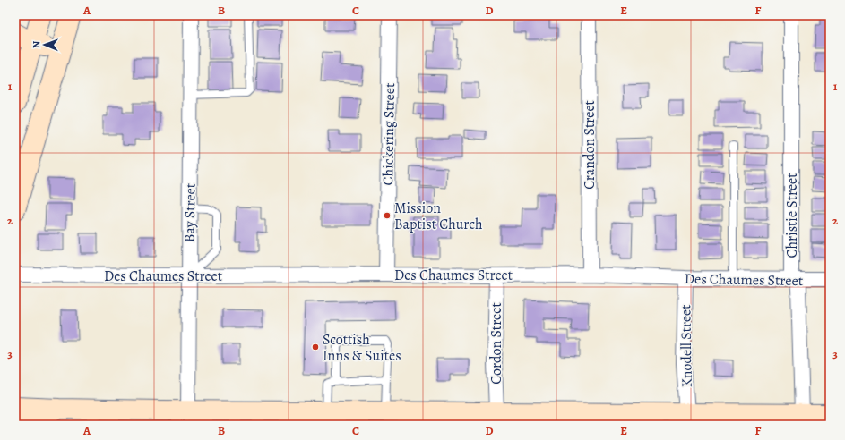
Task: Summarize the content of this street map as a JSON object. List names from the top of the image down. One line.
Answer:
{"streets":{"street":["Chickering Street","Crandon Street","Bay Street","Christie Street","Des Chaumes Street","Cordon Street","Knodell Street"]},"crossings":[["Chickering Street","Des Chaumes Street"],["Crandon Street","Des Chaumes Street"],["Bay Street","Des Chaumes Street"],["Christie Street","Des Chaumes Street"],["Des Chaumes Street","Cordon Street"],["Des Chaumes Street","Knodell Street"]],"places":["Mission Baptist Church","Scottish Inns & Suites"],"north":"left","grid":{"columns":["A","B","C","D","E","F"],"rows":["1","2","3"]}}
